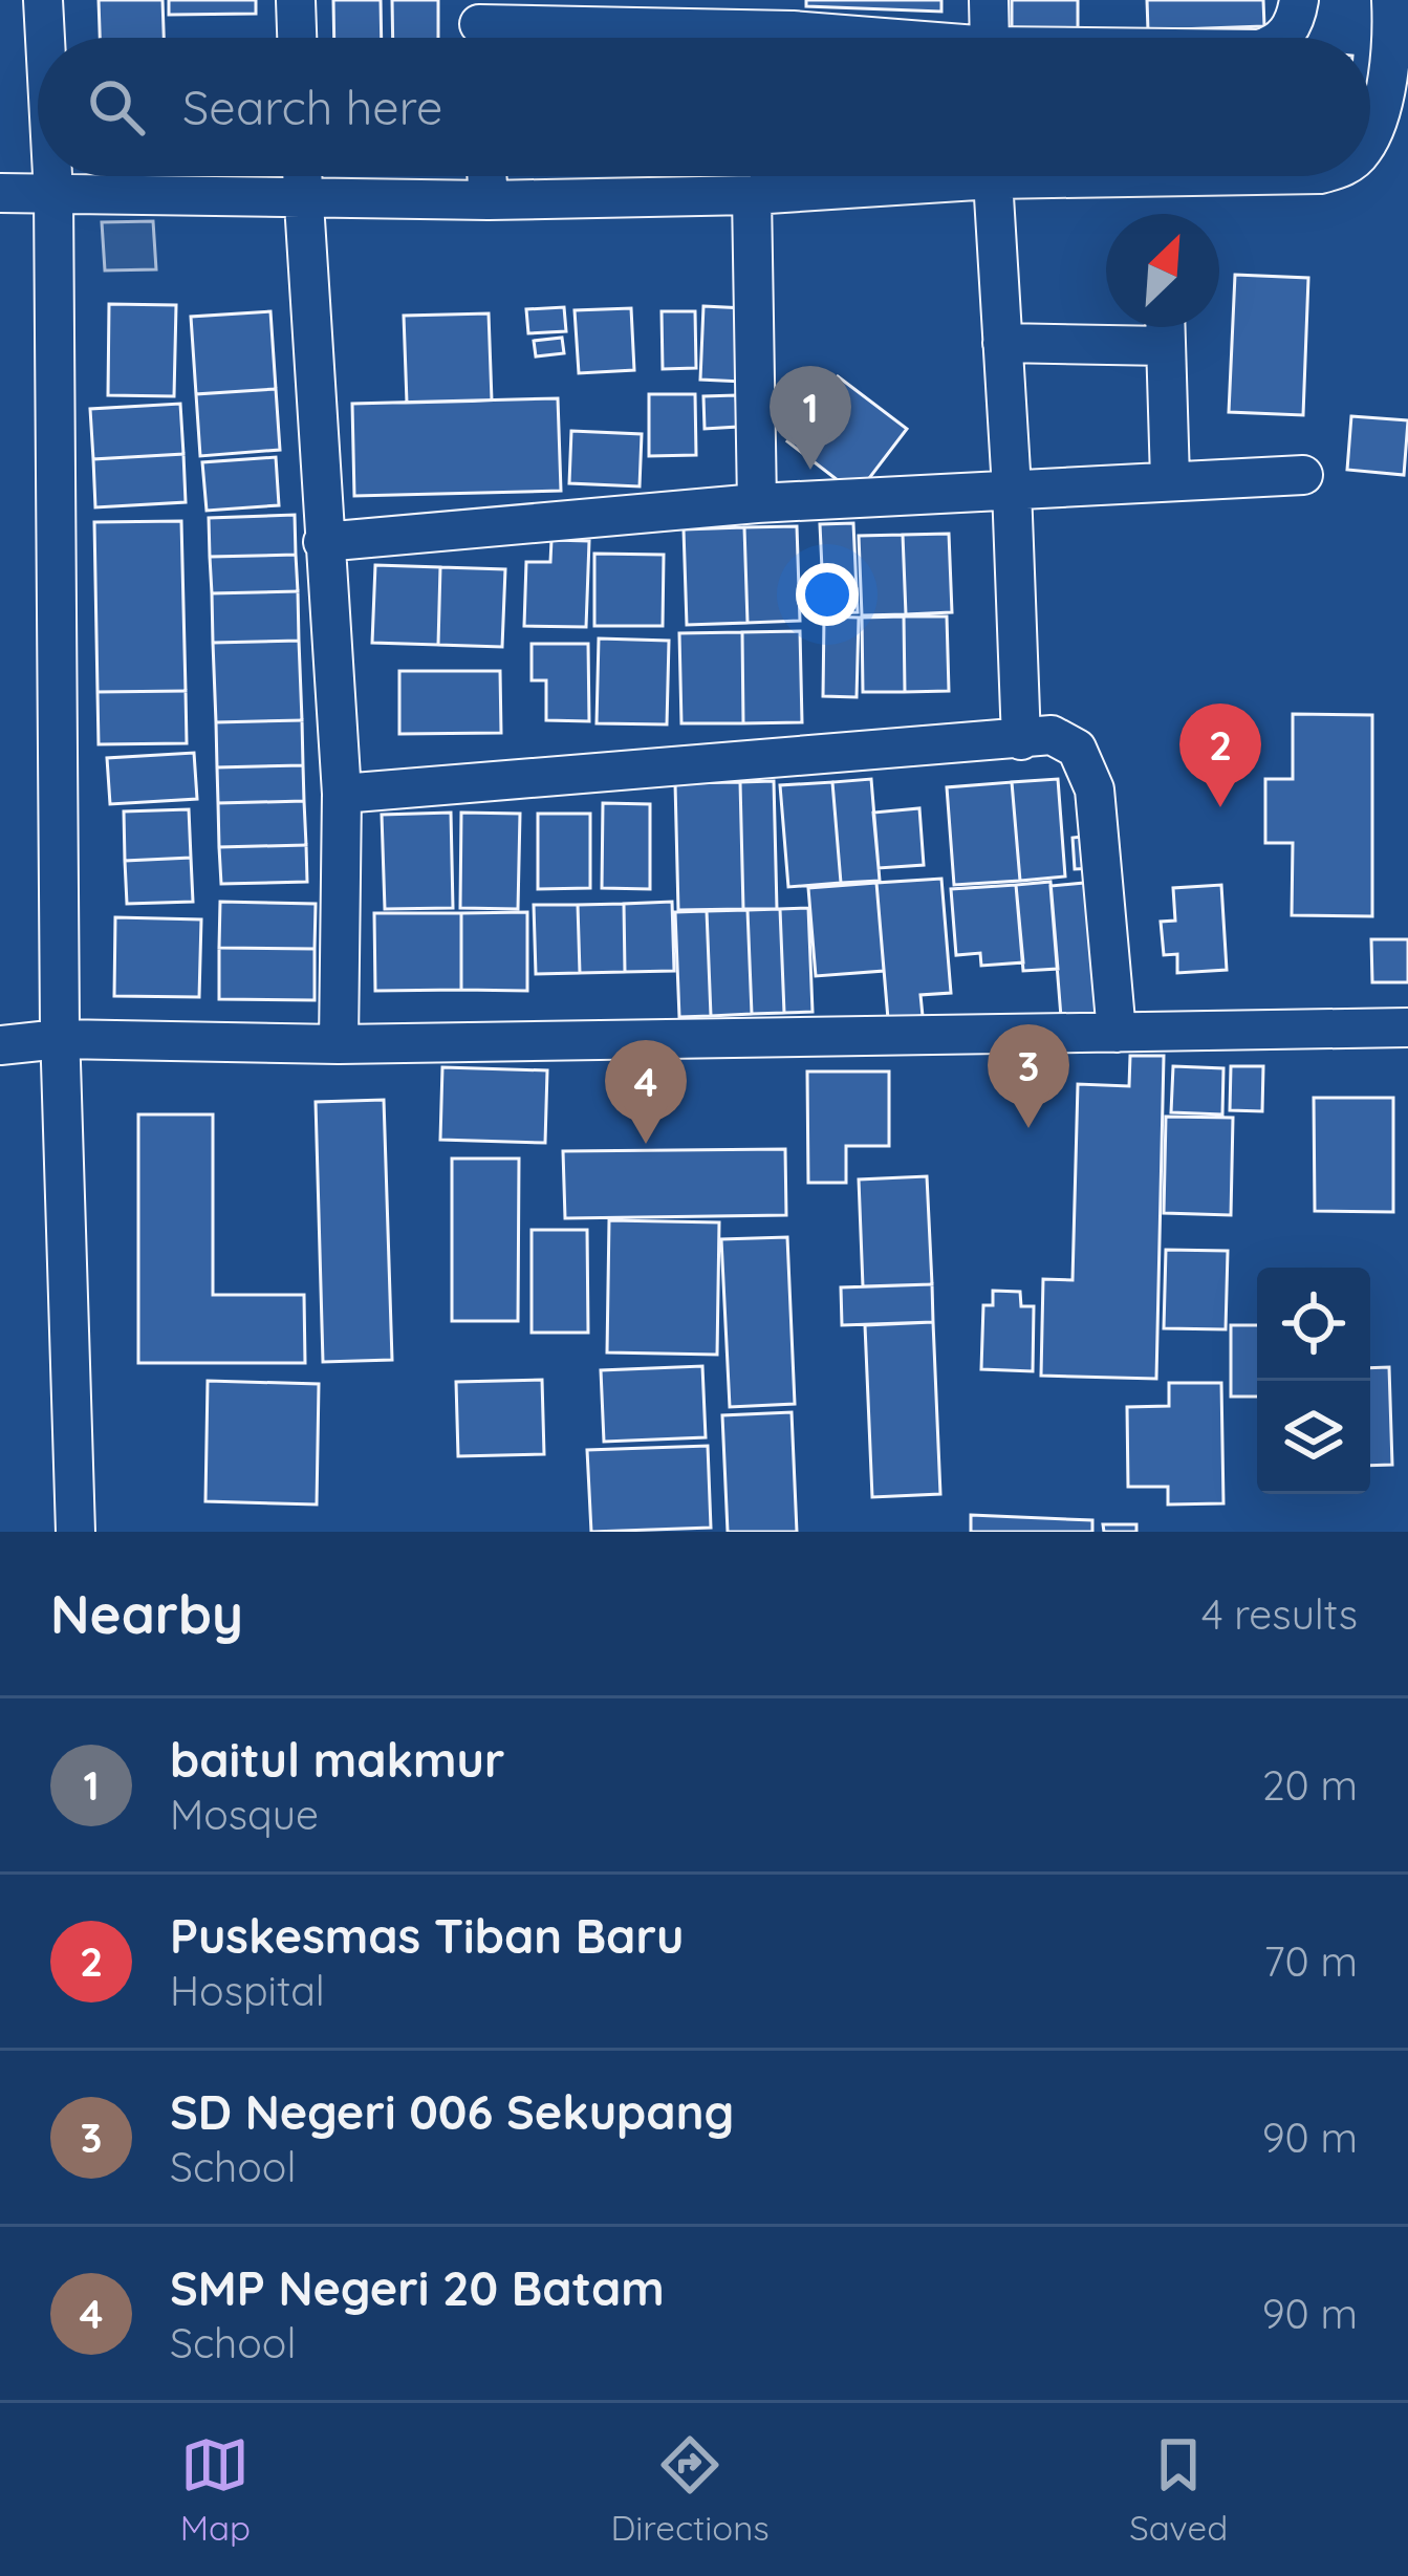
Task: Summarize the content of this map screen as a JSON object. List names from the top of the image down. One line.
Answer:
{"north":"top right","page":{"search":"Search here","pins":["1","2","3","4"],"heading":["Nearby","4 results"],"list":[{"mark":"1","name":"baitul makmur","note":"Mosque","value":"20 m"},{"mark":"2","name":"Puskesmas Tiban Baru","note":"Hospital","value":"70 m"},{"mark":"3","name":"SD Negeri 006 Sekupang","note":"School","value":"90 m"},{"mark":"4","name":"SMP Negeri 20 Batam","note":"School","value":"90 m"}],"nav":["Map","Directions","Saved"]}}
